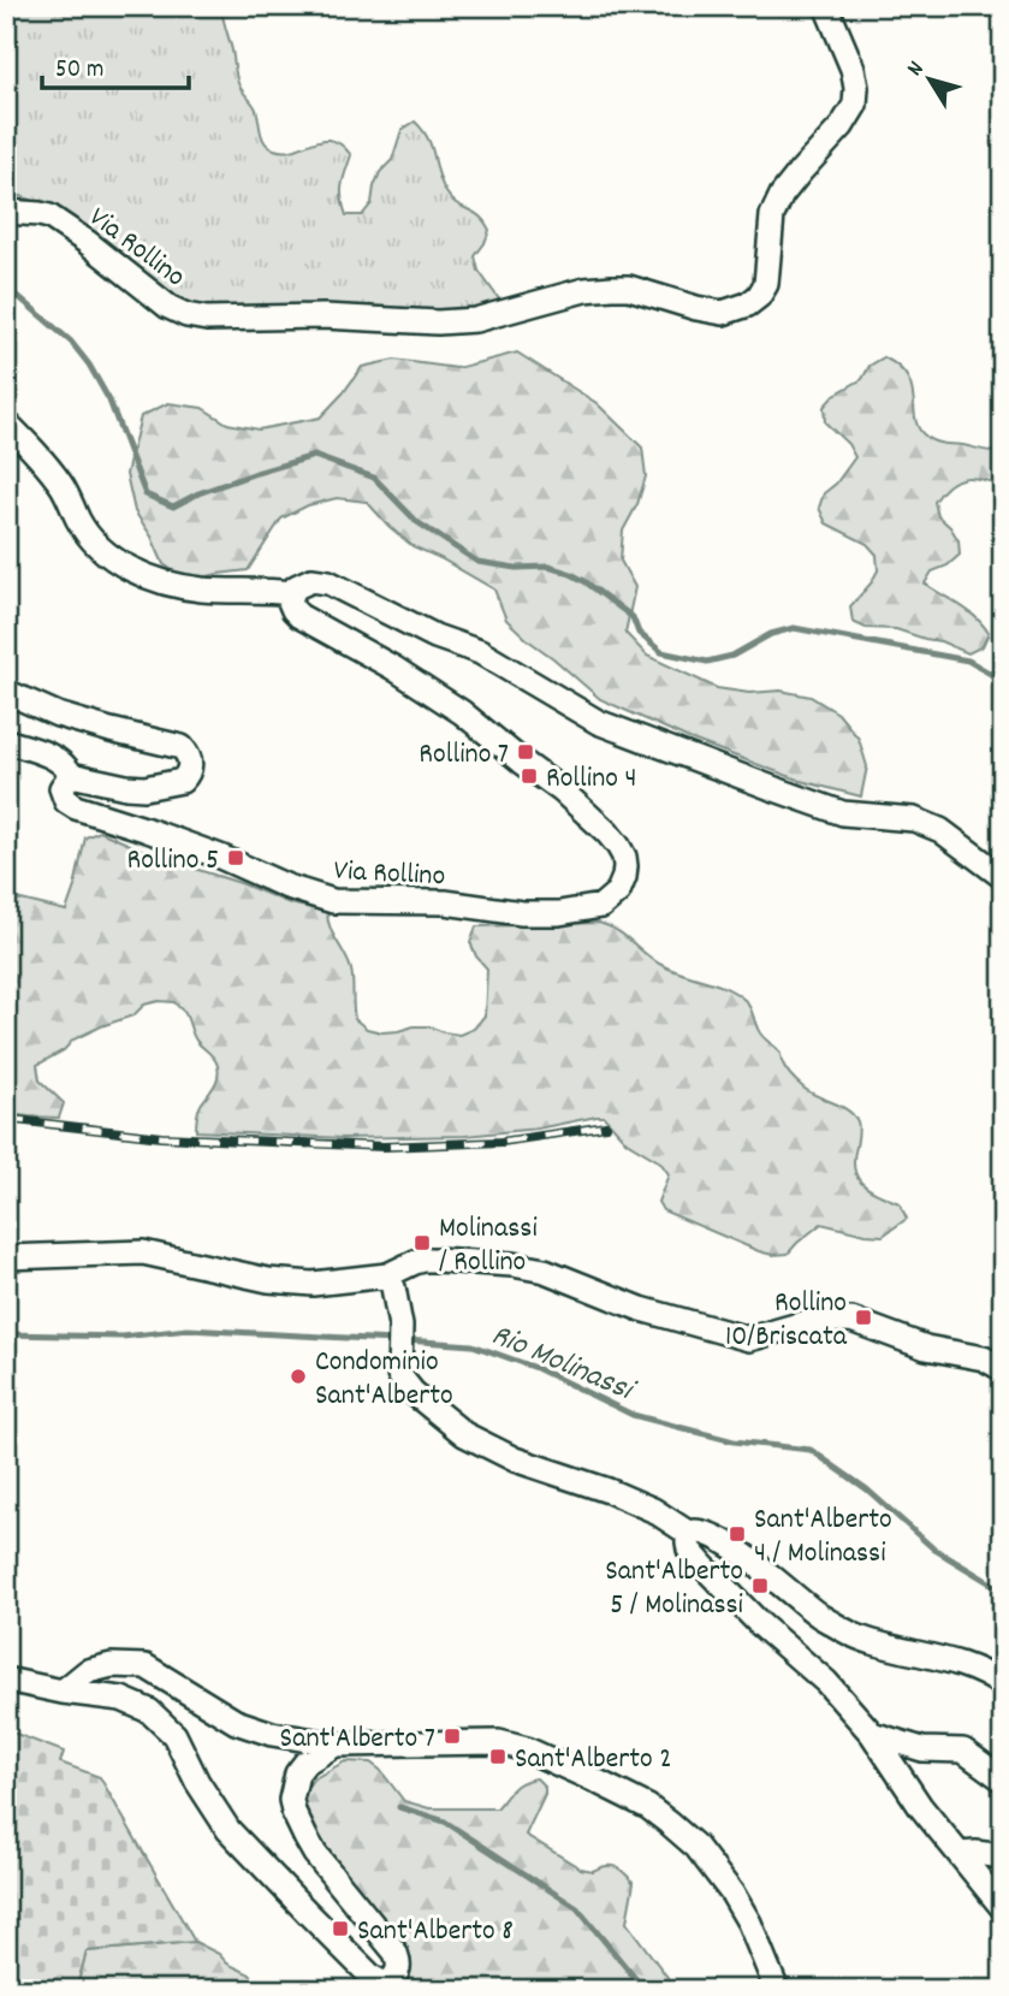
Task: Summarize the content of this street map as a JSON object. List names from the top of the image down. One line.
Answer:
{"streets":{"street":["Via Rollino"]},"water":["Rio Molinassi"],"places":{"transit":["Rollino 7","Rollino 4","Rollino 5","Molinassi / Rollino","Rollino 10/Briscata","Sant'Alberto 4 / Molinassi","Sant'Alberto 5 / Molinassi","Sant'Alberto 7","Sant'Alberto 2","Sant'Alberto 8"],"other":["Condominio Sant'Alberto"]},"scale_bar":"50 m","north":"top left"}
